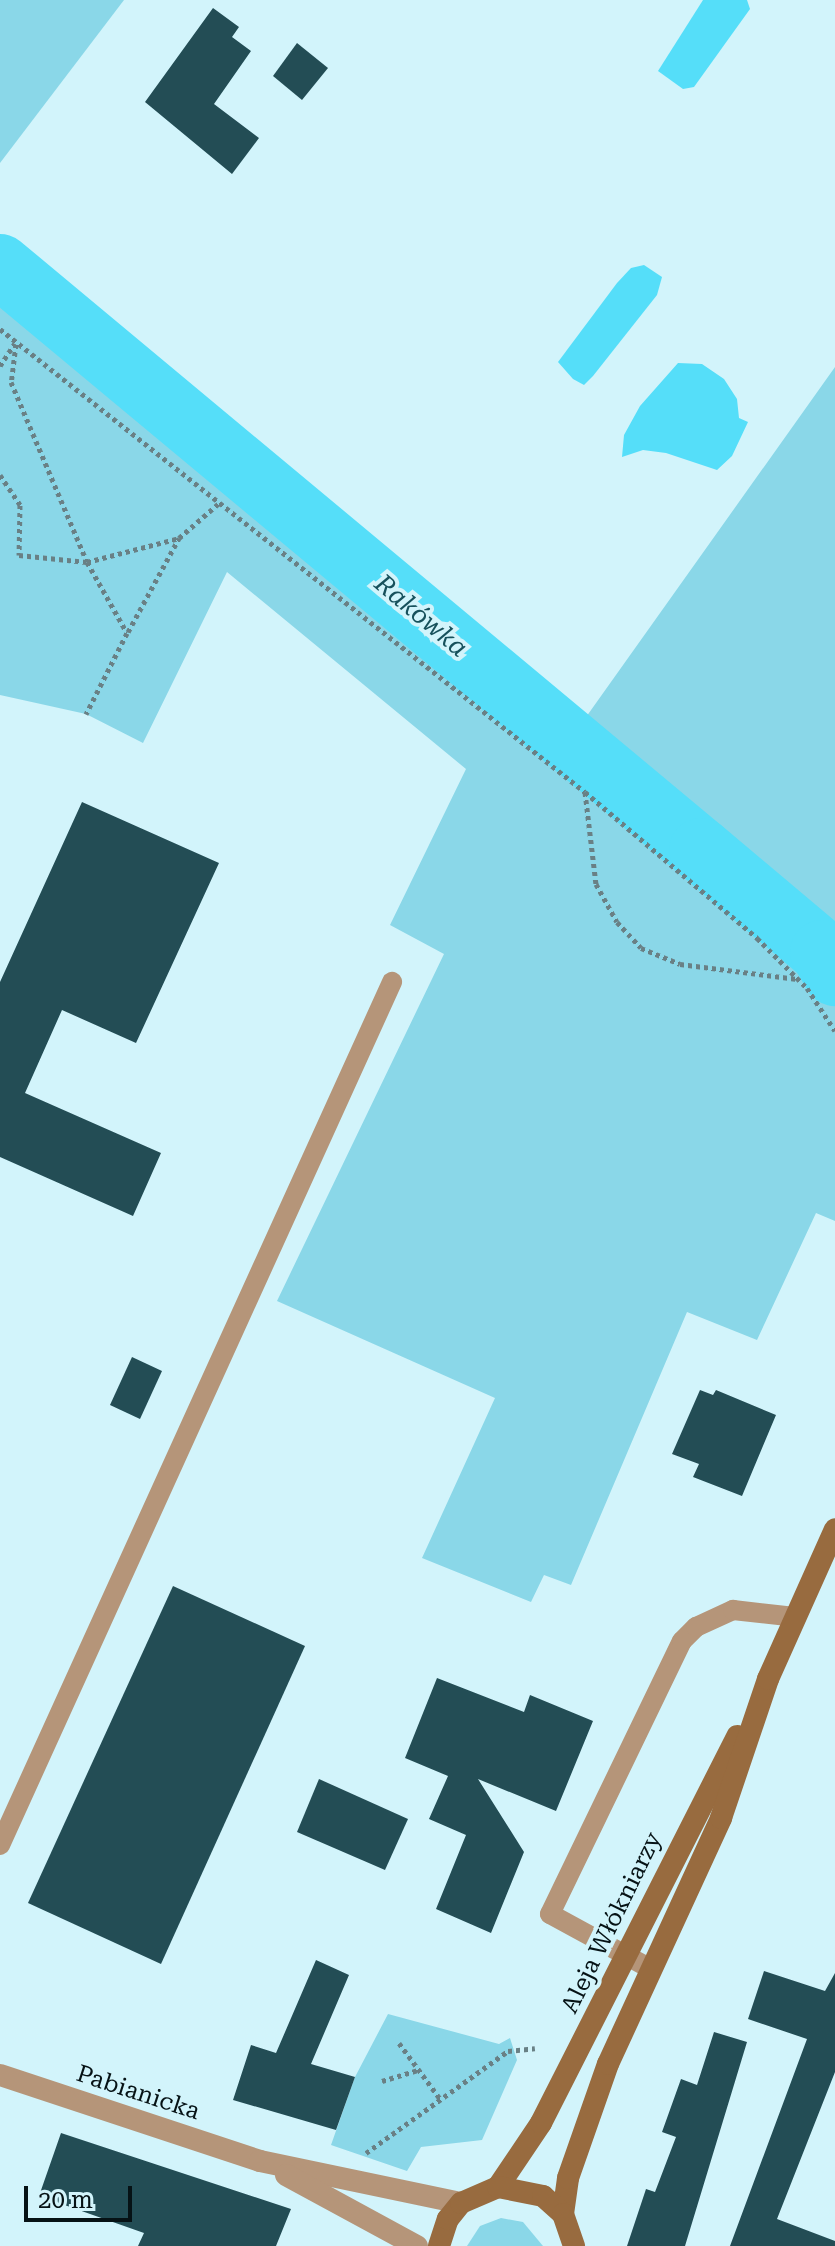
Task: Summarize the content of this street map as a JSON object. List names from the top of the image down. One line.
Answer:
{"streets":{"main road":["Aleja Włókniarzy"],"street":["Pabianicka"]},"water":["Rakówka"],"scale_bar":"20 m"}
